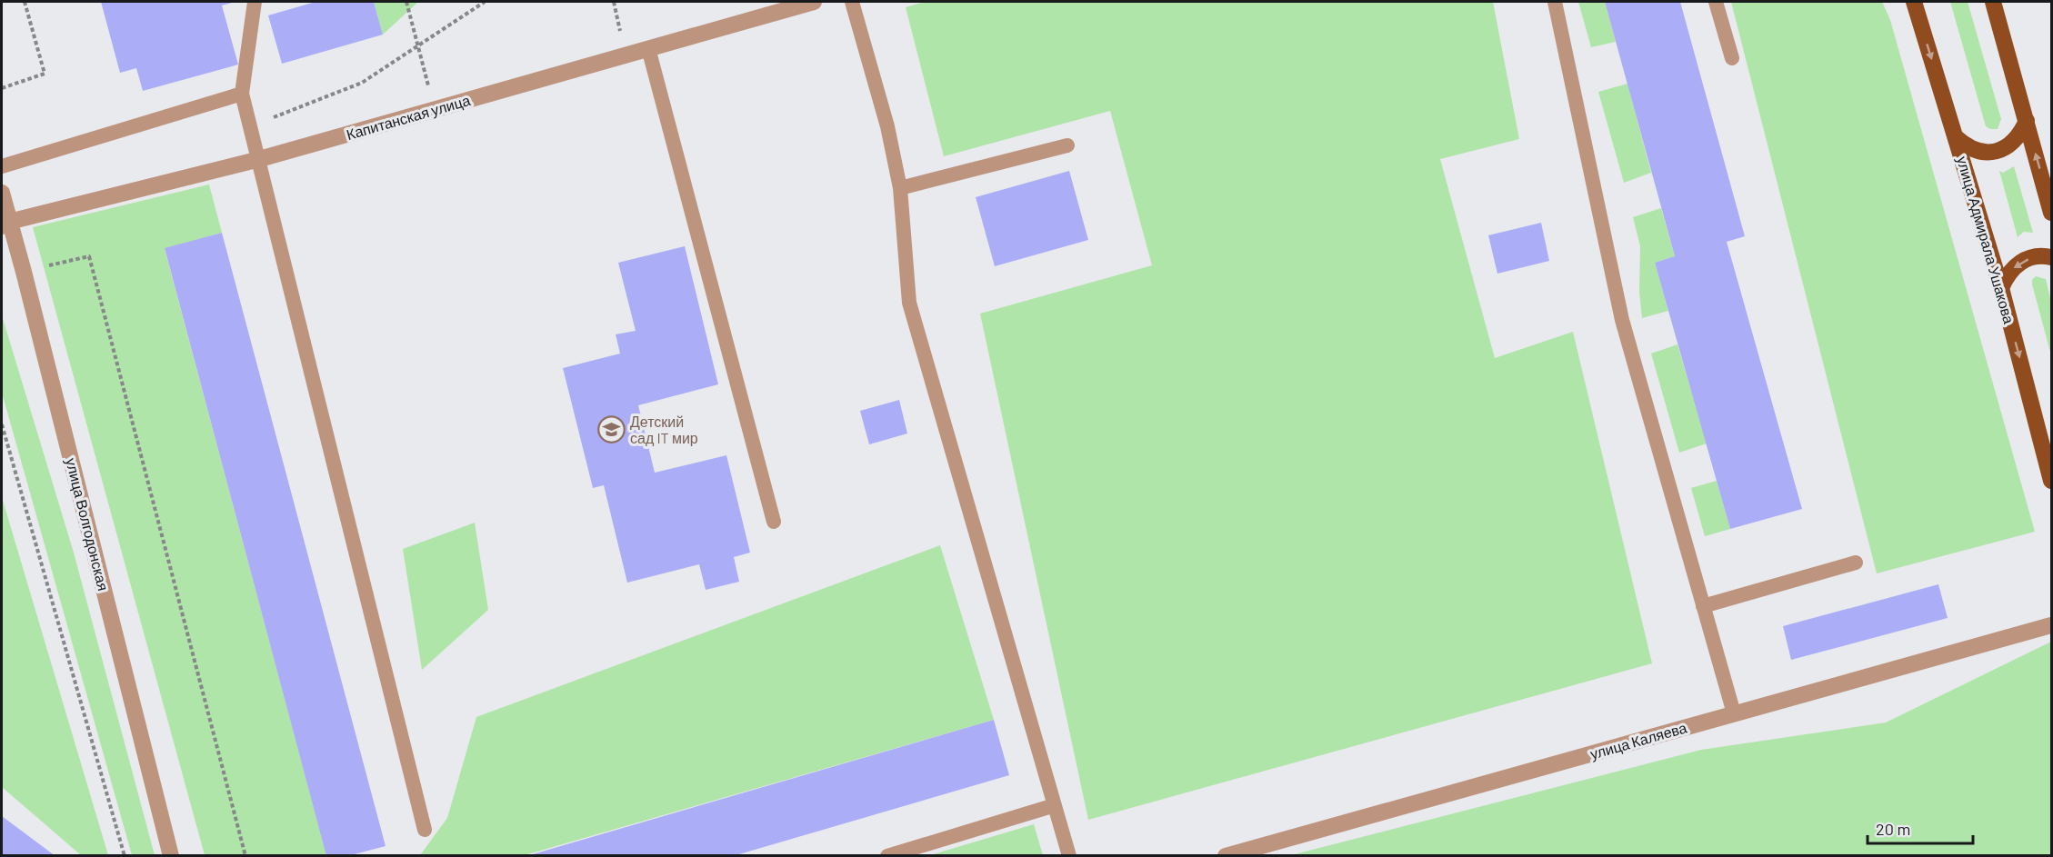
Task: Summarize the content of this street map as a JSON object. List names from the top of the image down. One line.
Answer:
{"streets":{"main road":["улица Адмирала Ушакова"],"street":["Капитанская улица","улица Волгодонская","улица Каляева"]},"crossings":[["Капитанская улица","улица Волгодонская"]],"places":{"school or university":["Детский сад IT мир"]},"scale_bar":"20 m"}
